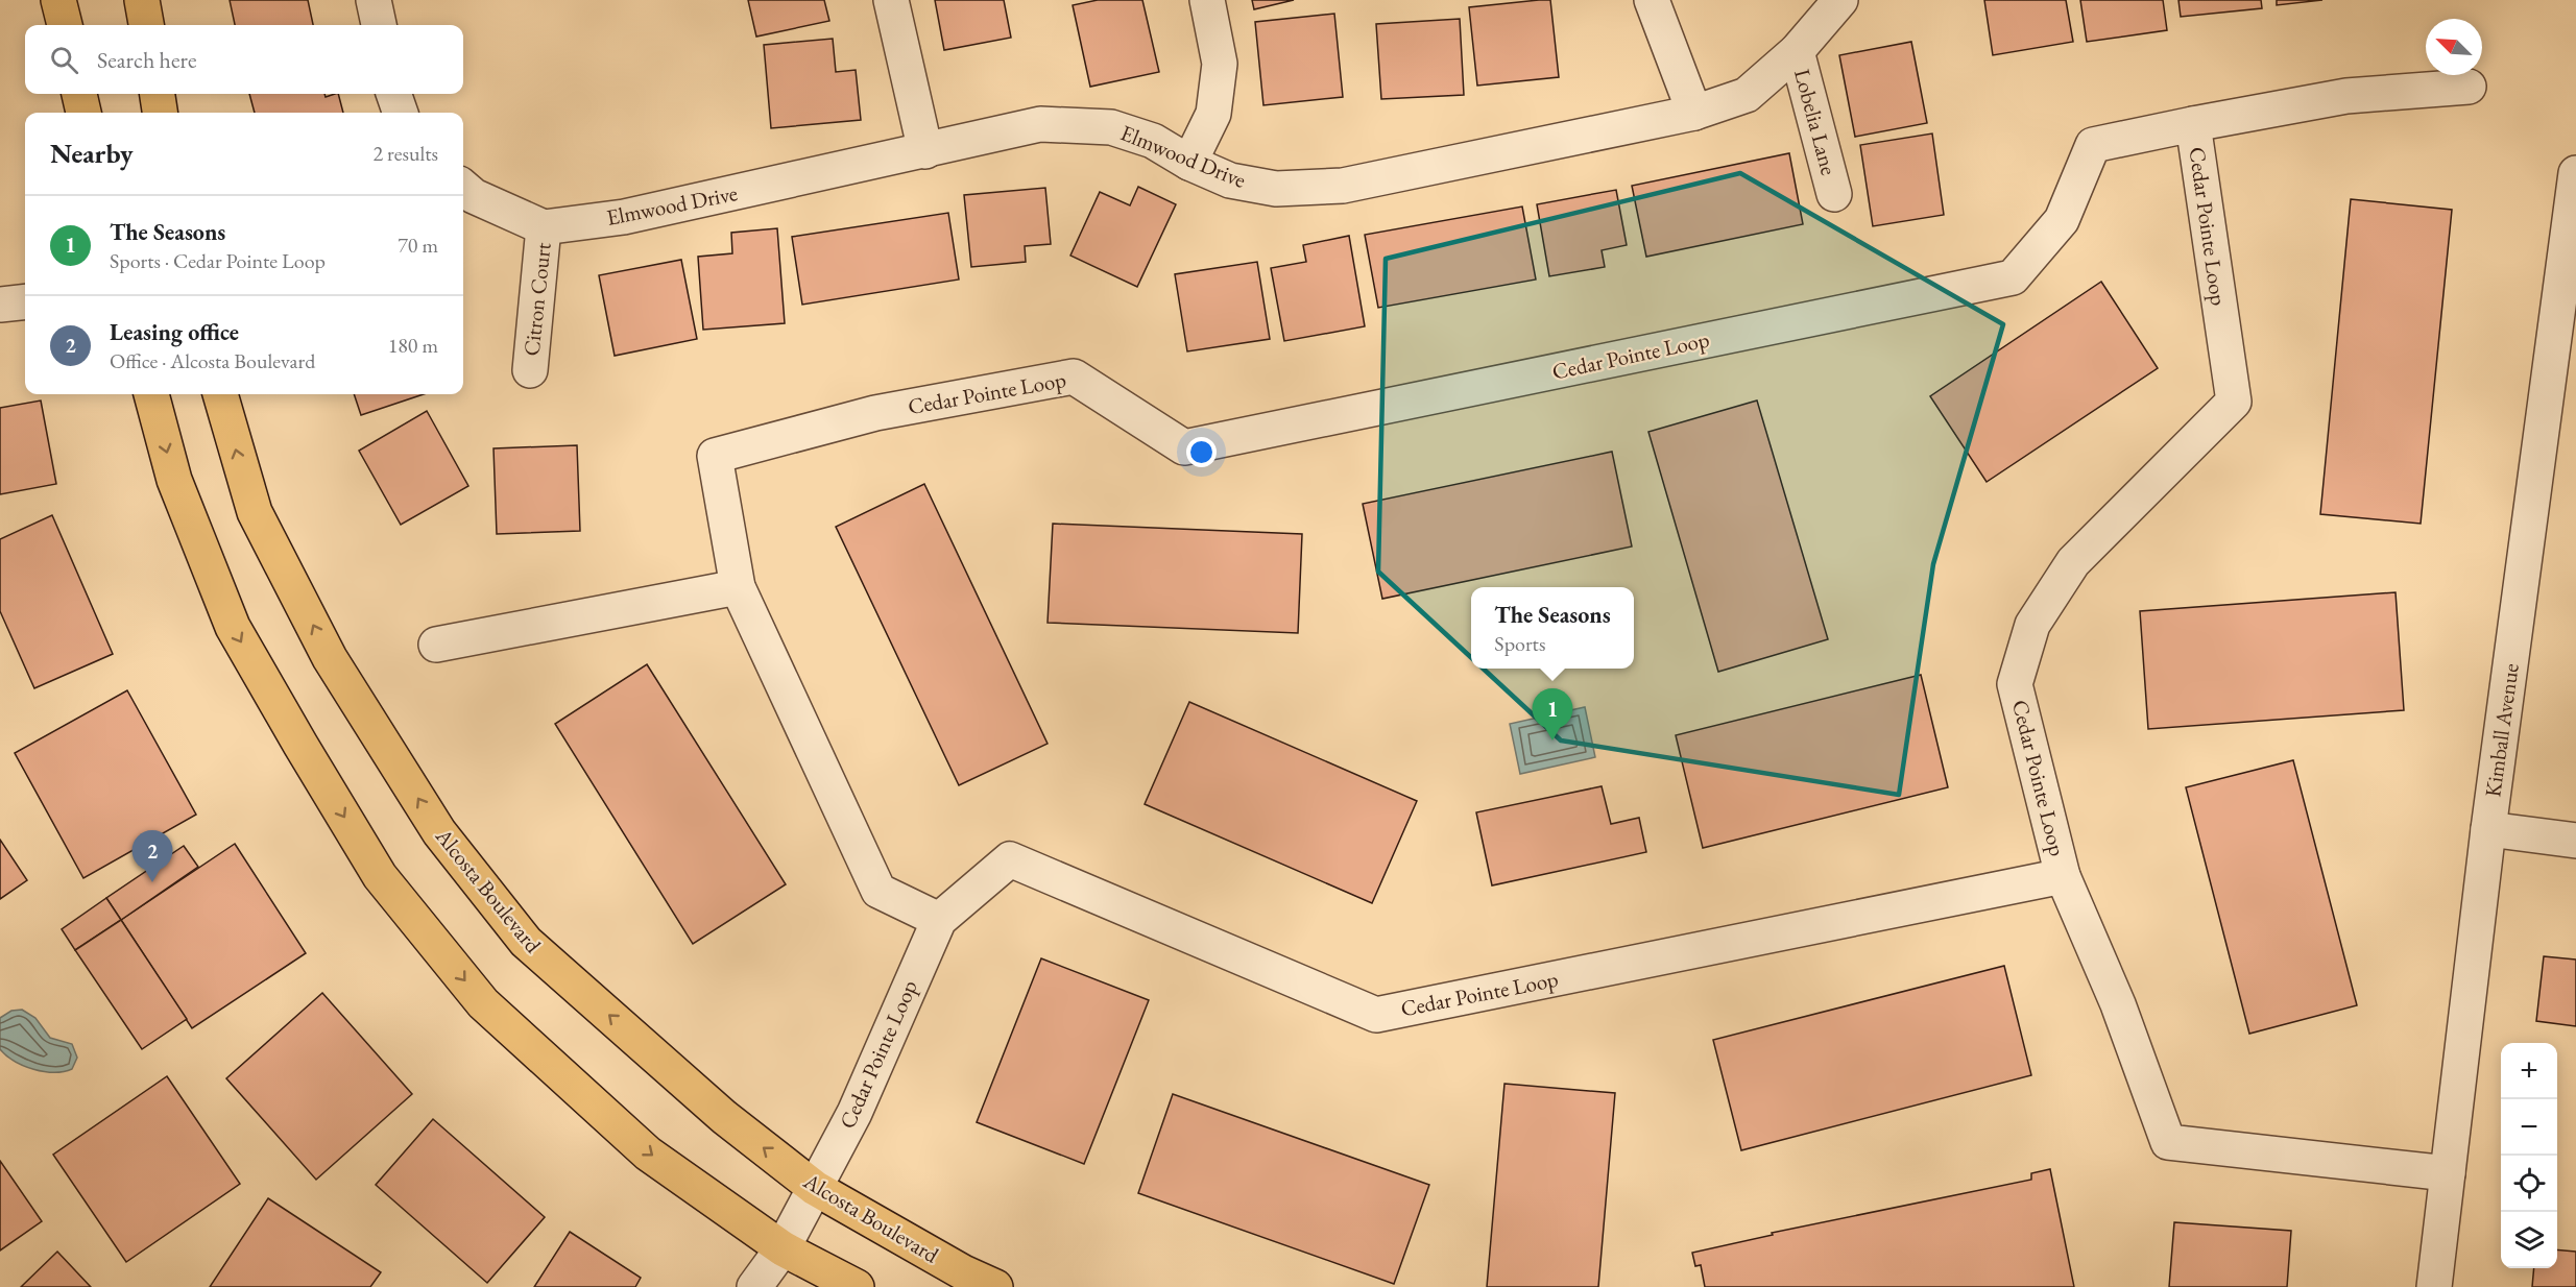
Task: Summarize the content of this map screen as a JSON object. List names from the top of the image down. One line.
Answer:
{"streets":{"main road":["Alcosta Boulevard"],"street":["Lobelia Lane","Elmwood Drive","Cedar Pointe Loop","Citron Court","Kimball Avenue"]},"crossings":[["Lobelia Lane","Elmwood Drive"],["Elmwood Drive","Citron Court"],["Cedar Pointe Loop","Kimball Avenue"],["Cedar Pointe Loop","Alcosta Boulevard"]],"north":"top left","page":{"search":"Search here","heading":["Nearby","2 results"],"list":[{"mark":"1","name":"The Seasons","note":"Sports · Cedar Pointe Loop","value":"70 m"},{"mark":"2","name":"Leasing office","note":"Office · Alcosta Boulevard","value":"180 m"}],"popup":["The Seasons","Sports"],"pins":["1","2"],"map_buttons":["+","−"]}}
